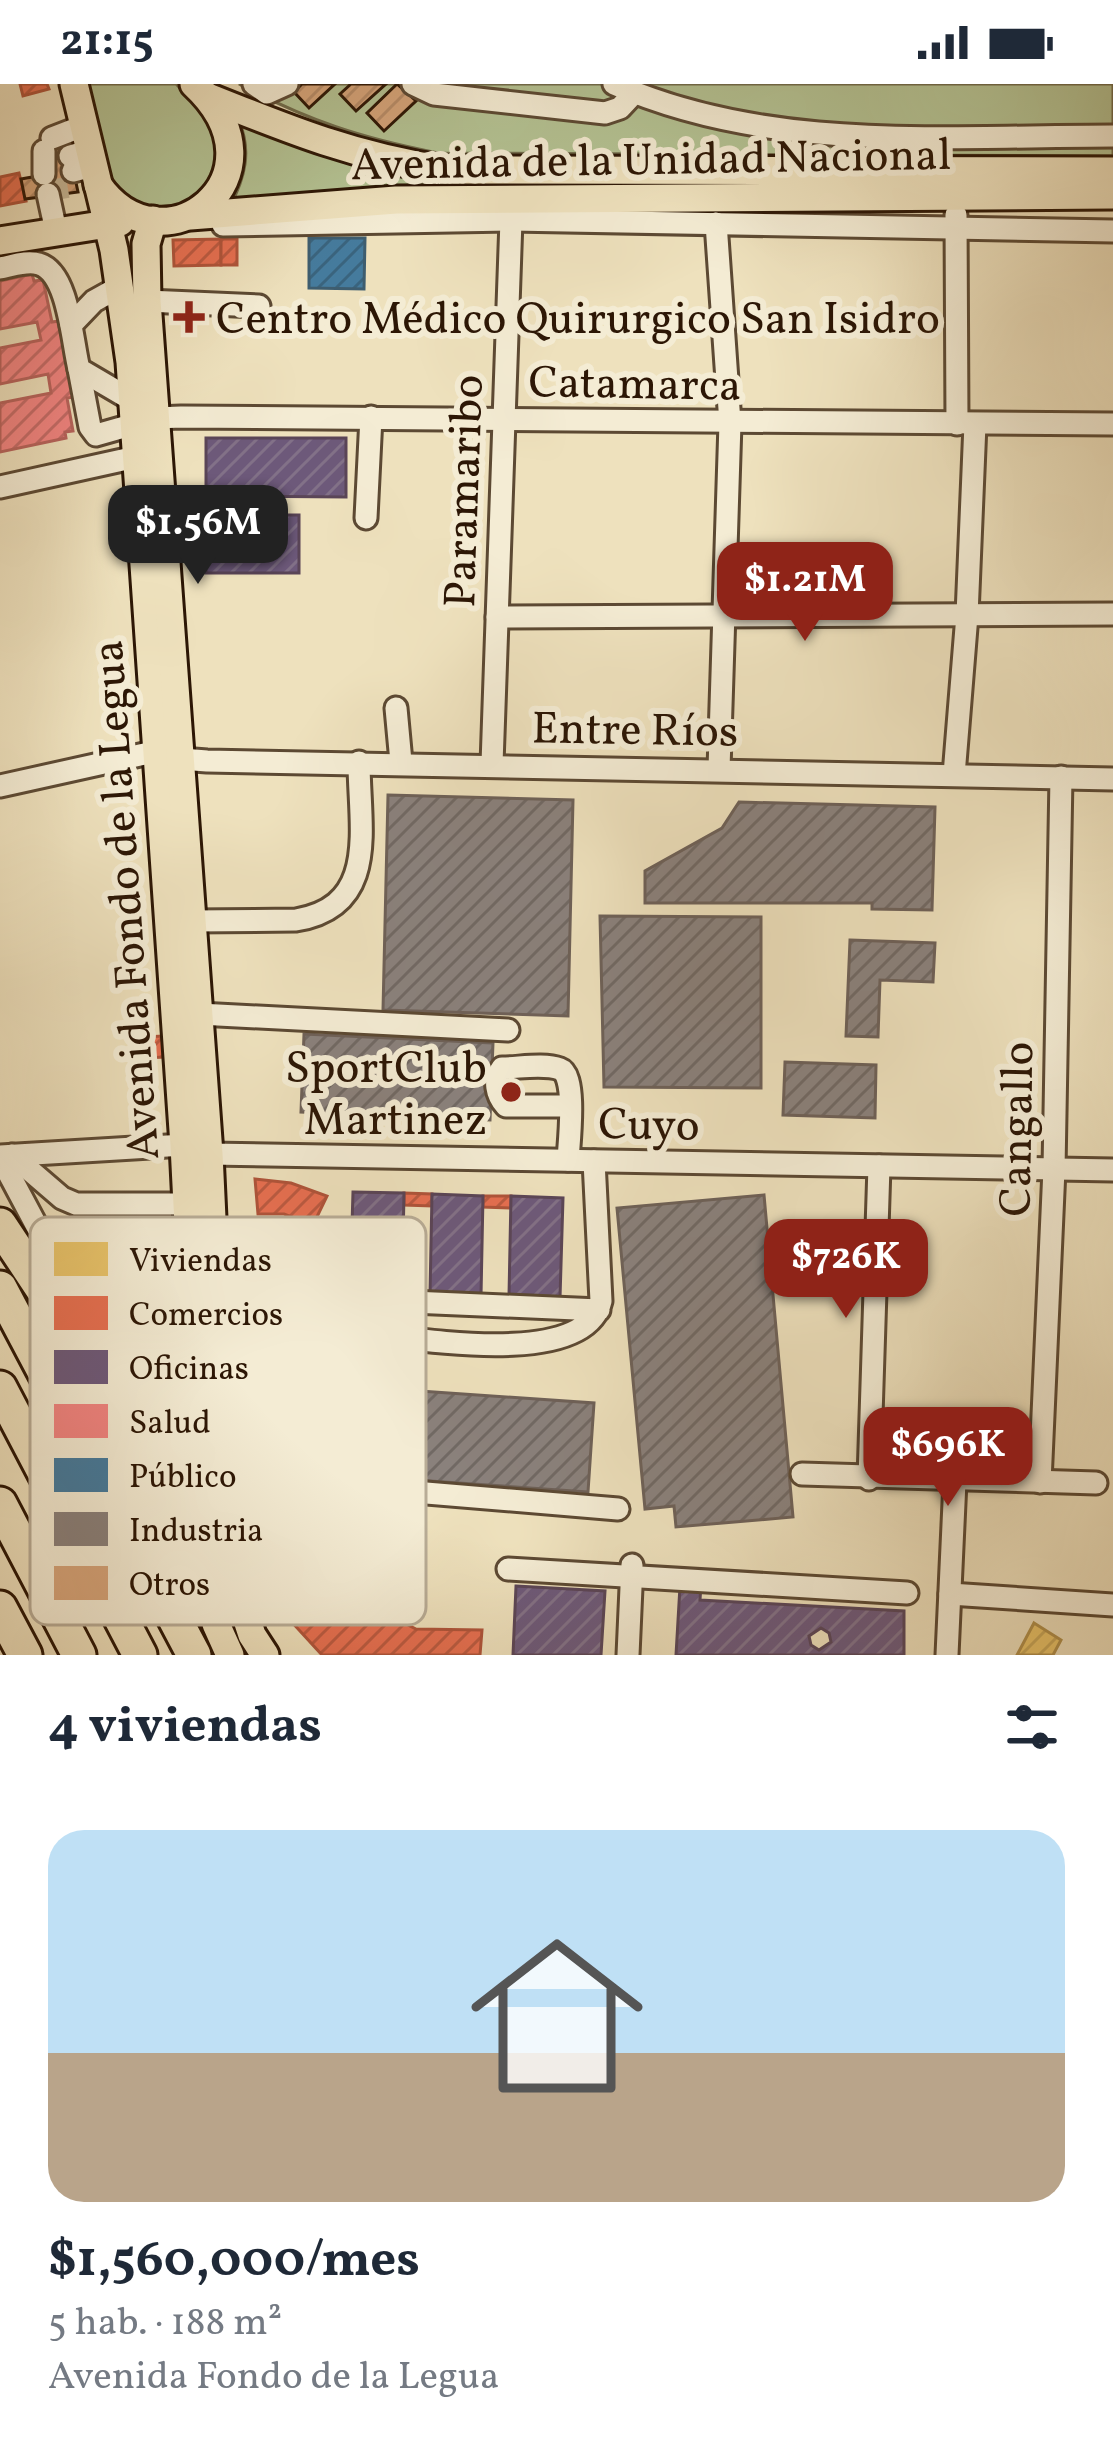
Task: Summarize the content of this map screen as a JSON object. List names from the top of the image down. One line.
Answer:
{"streets":{"main road":["Avenida de la Unidad Nacional","Avenida Fondo de la Legua"],"street":["Catamarca","Paramaribo","Entre Ríos","Cuyo","Cangallo"]},"crossings":[["Avenida de la Unidad Nacional","Avenida Fondo de la Legua"],["Catamarca","Paramaribo"],["Catamarca","Avenida Fondo de la Legua"],["Paramaribo","Entre Ríos"],["Entre Ríos","Avenida Fondo de la Legua"],["Entre Ríos","Cangallo"],["Avenida Fondo de la Legua","Cuyo"],["Cuyo","Cangallo"]],"places":{"health":["Centro Médico Quirurgico San Isidro"],"other":["SportClub Martinez"]},"legend":["Viviendas","Comercios","Oficinas","Salud","Público","Industria","Otros"],"page":{"status":"21:15","price":["$1.56M","$1.21M","$726K","$696K"],"heading":"4 viviendas","list":[{"name":"$1,560,000/mes","note":"5 hab. · 188 m² · Avenida Fondo de la Legua"}]}}
